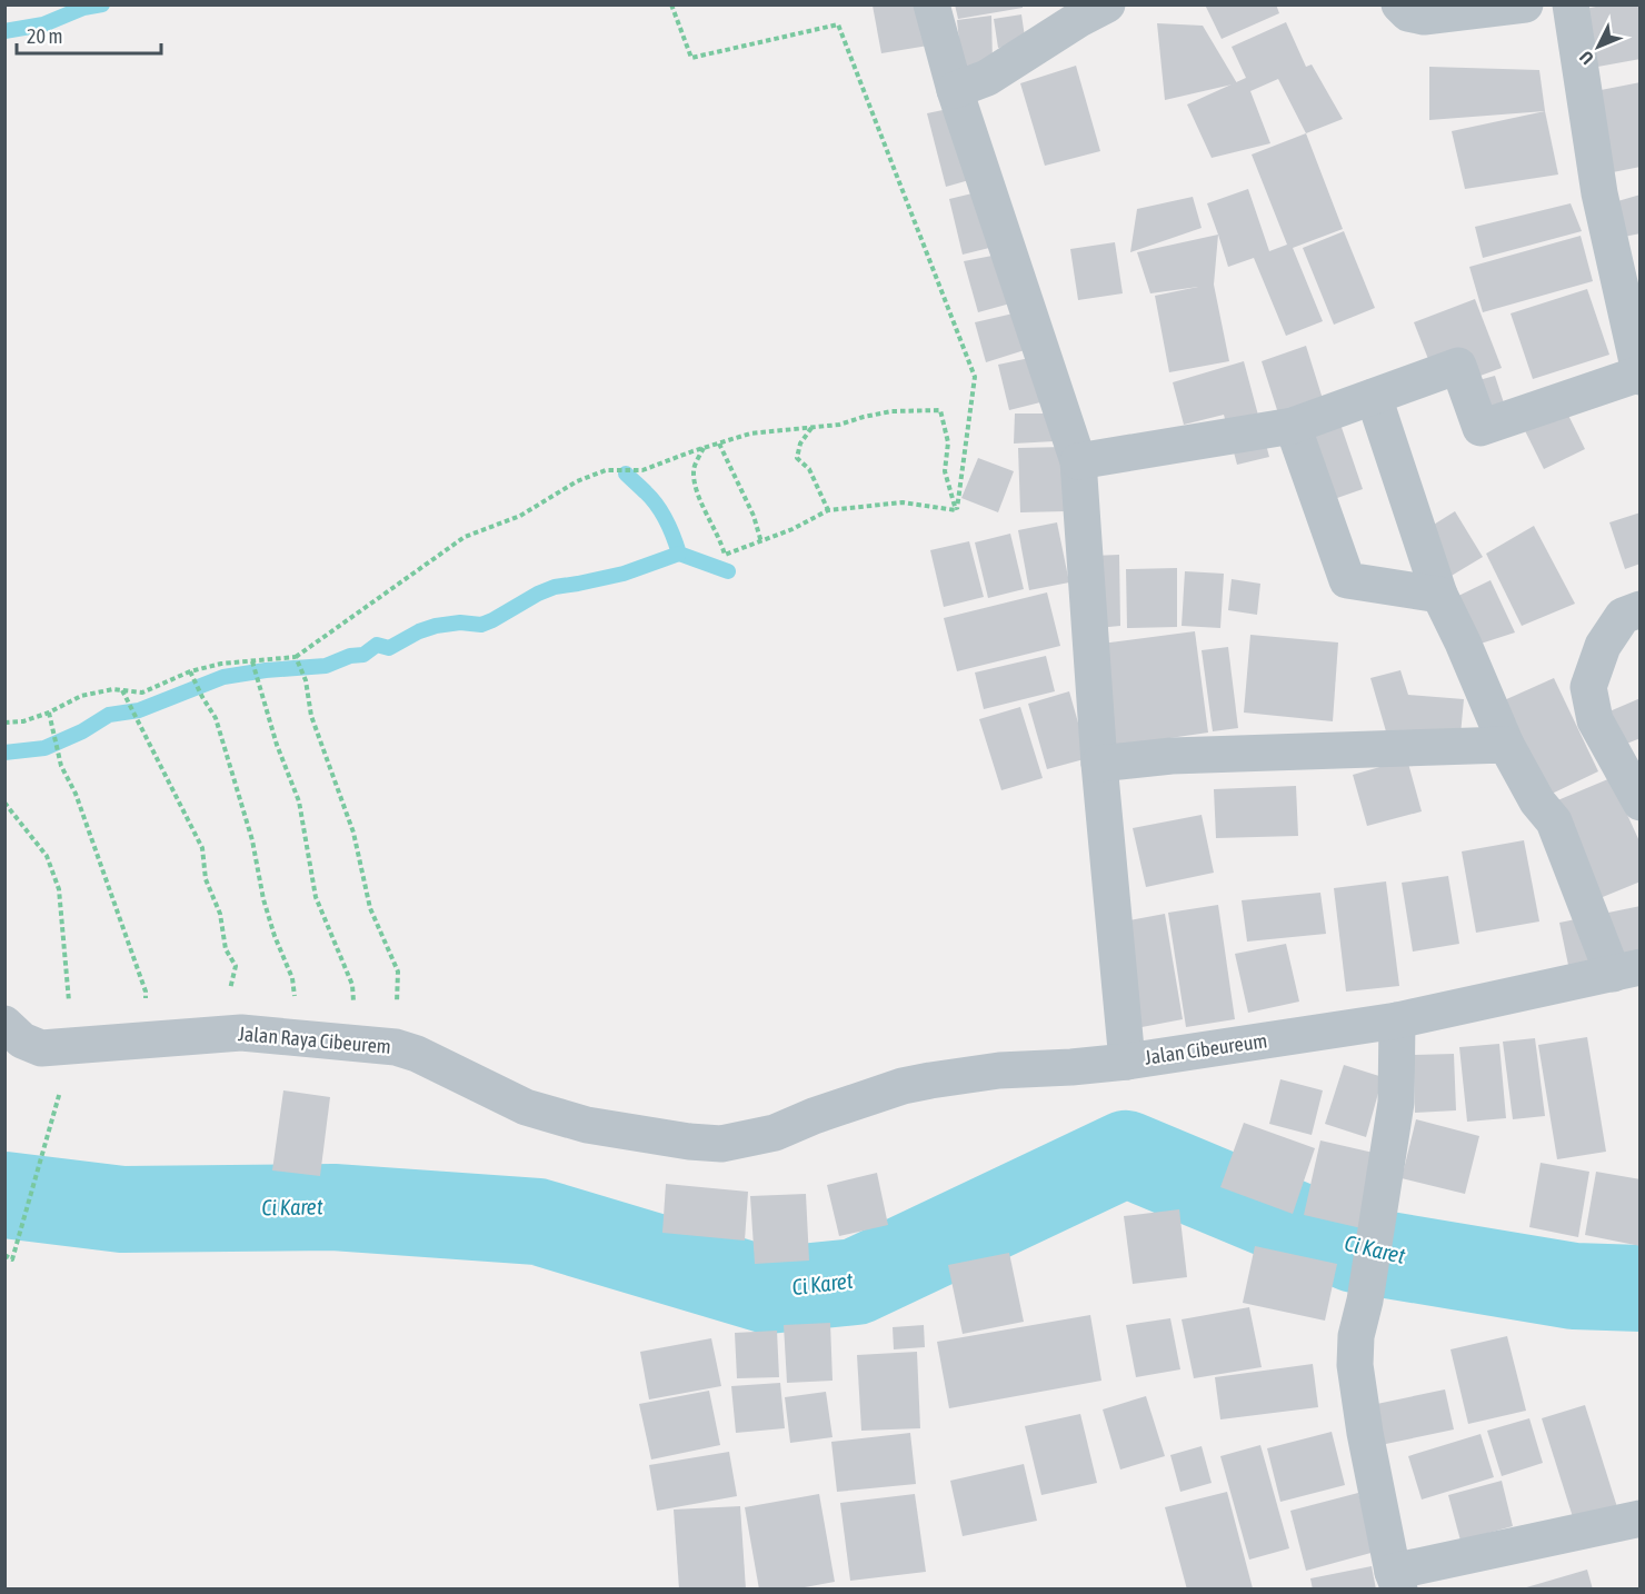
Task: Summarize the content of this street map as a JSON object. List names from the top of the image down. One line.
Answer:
{"streets":{"street":["Jalan Raya Cibeurem","Jalan Cibeureum"]},"crossings":[["Jalan Raya Cibeurem","Jalan Cibeureum"]],"water":["Ci Karet"],"scale_bar":"20 m","north":"bottom left"}
